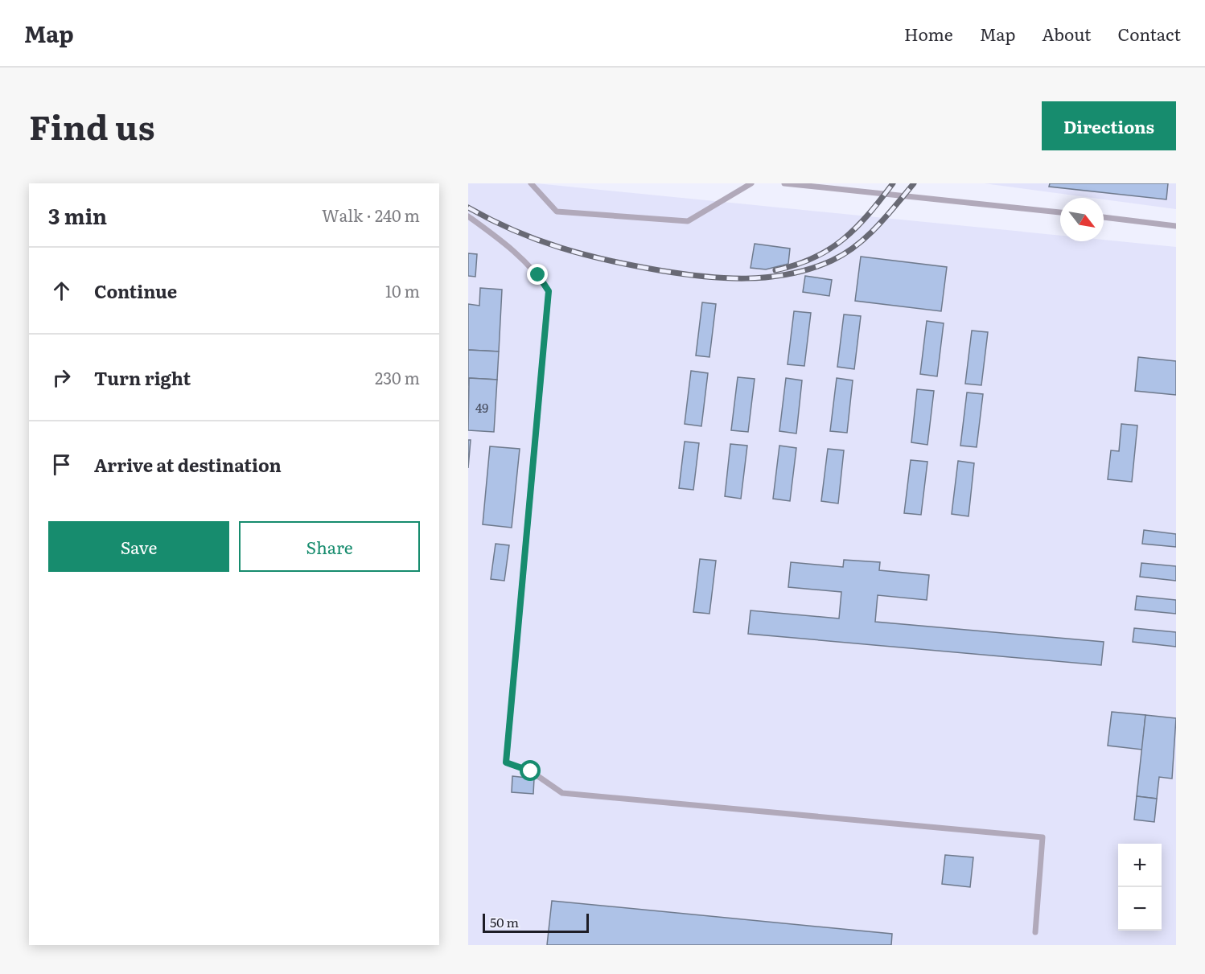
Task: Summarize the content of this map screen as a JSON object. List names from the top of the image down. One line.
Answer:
{"house_numbers":["49"],"scale_bar":"50 m","north":"bottom right","page":{"header":"Map","nav":["Home","Map","About","Contact"],"title":"Find us","buttons":["Directions",["Save","Share"]],"heading":["3 min","Walk · 240 m"],"list":[["Continue","10 m"],["Turn right","230 m"],"Arrive at destination"],"map_buttons":["+","−"],"scale":"50 m"}}
